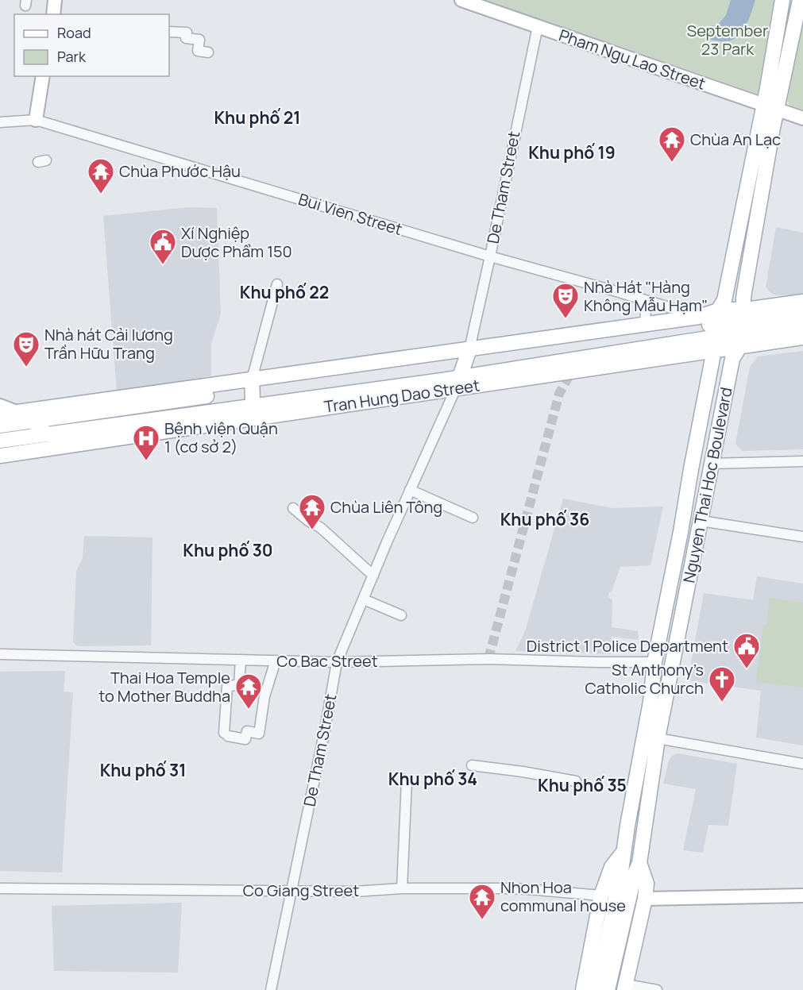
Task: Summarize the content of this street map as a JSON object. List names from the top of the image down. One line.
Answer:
{"streets":{"main road":["Pham Ngu Lao Street","Tran Hung Dao Street","Nguyen Thai Hoc Boulevard"],"street":["De Tham Street","Bui Vien Street","Co Bac Street","Co Giang Street"]},"crossings":[["Pham Ngu Lao Street","De Tham Street"],["Pham Ngu Lao Street","Nguyen Thai Hoc Boulevard"],["De Tham Street","Bui Vien Street"],["De Tham Street","Tran Hung Dao Street"],["De Tham Street","Co Bac Street"],["De Tham Street","Co Giang Street"],["Bui Vien Street","Tran Hung Dao Street"],["Tran Hung Dao Street","Nguyen Thai Hoc Boulevard"],["Nguyen Thai Hoc Boulevard","Co Bac Street"],["Nguyen Thai Hoc Boulevard","Co Giang Street"]],"districts":["Khu phố 21","Khu phố 19","Khu phố 22","Khu phố 36","Khu phố 30","Khu phố 31","Khu phố 34","Khu phố 35"],"parks":["September 23 Park"],"places":{"temple":["Chùa An Lạc","Chùa Phước Hậu","Chùa Liên Tông","Thai Hoa Temple to Mother Buddha","Nhon Hoa communal house"],"public building":["Xí Nghiệp Dược Phẩm 150","District 1 Police Department"],"theatre":["Nhà Hát \"Hàng Không Mẫu Hạm\"","Nhà hát Cải lương Trần Hữu Trang"],"hospital":["Bệnh viện Quận 1 (cơ sở 2)"],"church":["St Anthony’s Catholic Church"]},"legend":["Road","Park"]}
